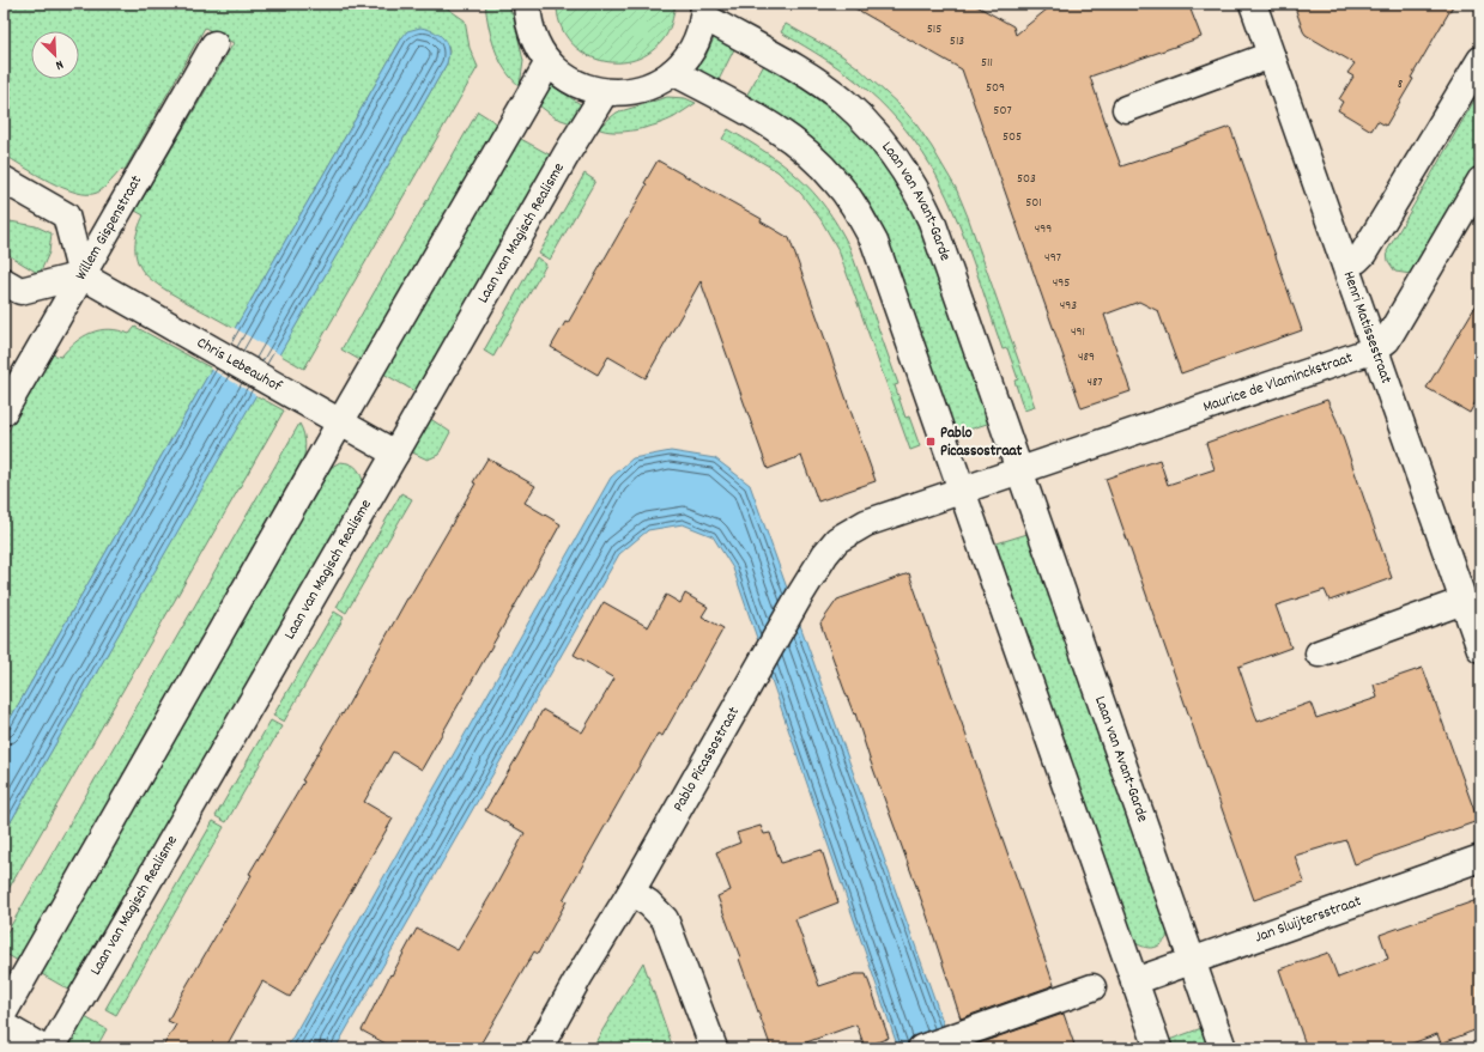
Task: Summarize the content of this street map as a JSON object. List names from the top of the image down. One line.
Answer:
{"streets":{"street":["Laan van Avant-Garde","Willem Gispenstraat","Laan van Magisch Realisme","Henri Matissestraat","Chris Lebeauhof","Maurice de Vlaminckstraat","Pablo Picassostraat","Jan Sluijtersstraat"]},"crossings":[["Laan van Avant-Garde","Maurice de Vlaminckstraat"],["Laan van Avant-Garde","Jan Sluijtersstraat"],["Willem Gispenstraat","Chris Lebeauhof"],["Laan van Magisch Realisme","Chris Lebeauhof"],["Henri Matissestraat","Maurice de Vlaminckstraat"]],"places":{"transit":["Pablo Picassostraat"]},"house_numbers":["515","513","511","8","509","507","505","503","501","499","497","495","493","491","489","487"],"north":"bottom right"}
